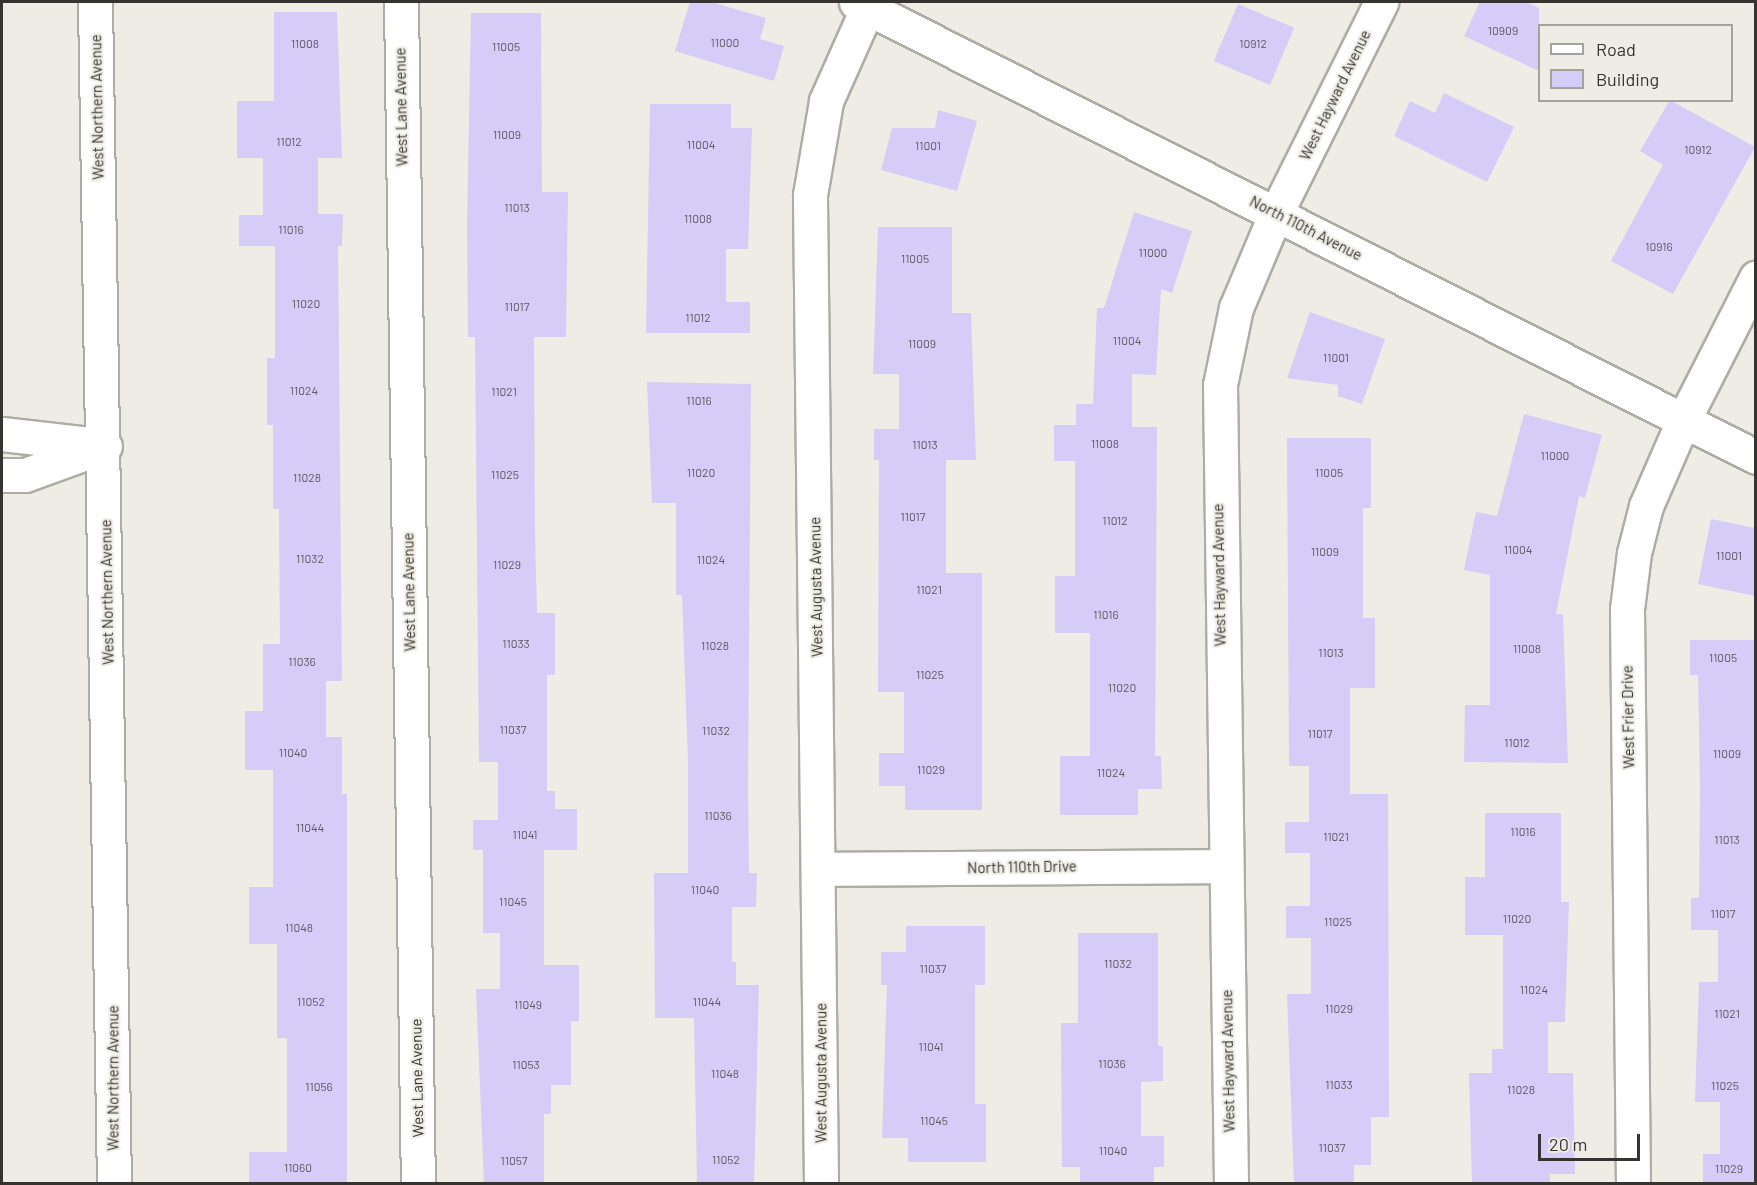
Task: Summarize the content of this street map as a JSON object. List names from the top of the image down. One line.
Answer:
{"streets":{"street":["West Hayward Avenue","West Northern Avenue","West Lane Avenue","North 110th Avenue","West Augusta Avenue","West Frier Drive","North 110th Drive"]},"crossings":[["West Hayward Avenue","North 110th Avenue"],["West Hayward Avenue","North 110th Drive"],["North 110th Avenue","West Augusta Avenue"],["North 110th Avenue","West Frier Drive"],["West Augusta Avenue","North 110th Drive"]],"house_numbers":["10909","11000","11008","10912","11005","11009","11012","11004","11001","10912","11013","11008","11016","10916","11000","11005","11020","11017","11012","11004","11009","11001","11024","11021","11016","11008","11013","11000","11020","11005","11025","11028","11017","11012","11004","11009","11001","11032","11024","11029","11021","11016","11033","11028","11008","11013","11005","11036","11025","11020","11037","11032","11017","11012","11040","11009","11029","11024","11036","11044","11016","11041","11021","11013","11040","11045","11017","11020","11025","11048","11032","11037","11024","11052","11044","11049","11029","11021","11041","11036","11053","11048","11033","11025","11056","11028","11045","11037","11040","11052","11057","11060","11029"],"legend":["Road","Building"],"scale_bar":"20 m"}
